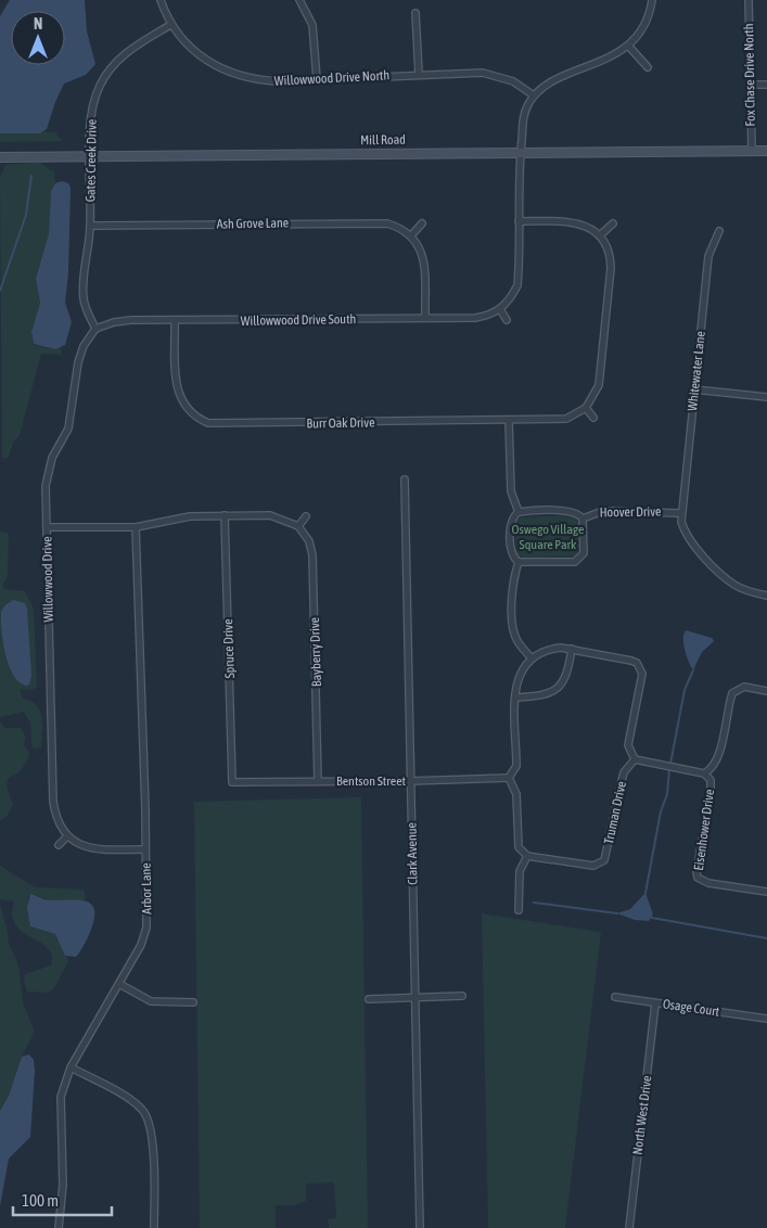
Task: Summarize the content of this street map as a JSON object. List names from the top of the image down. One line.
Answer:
{"streets":{"street":["Fox Chase Drive North","Willowwood Drive North","Mill Road","Gates Creek Drive","Ash Grove Lane","Willowwood Drive South","Whitewater Lane","Burr Oak Drive","Hoover Drive","Willowwood Drive","Spruce Drive","Bayberry Drive","Bentson Street","Truman Drive","Eisenhower Drive","Clark Avenue","Arbor Lane","Osage Court","North West Drive"]},"crossings":[["Fox Chase Drive North","Mill Road"],["Willowwood Drive North","Gates Creek Drive"],["Mill Road","Gates Creek Drive"],["Gates Creek Drive","Ash Grove Lane"],["Gates Creek Drive","Willowwood Drive South"],["Gates Creek Drive","Willowwood Drive"],["Willowwood Drive South","Burr Oak Drive"],["Willowwood Drive South","Willowwood Drive"],["Whitewater Lane","Hoover Drive"],["Spruce Drive","Bentson Street"],["Bayberry Drive","Bentson Street"],["Bentson Street","Clark Avenue"],["Osage Court","North West Drive"]],"parks":["Oswego Village Square Park"],"scale_bar":"100 m","north":"top"}
